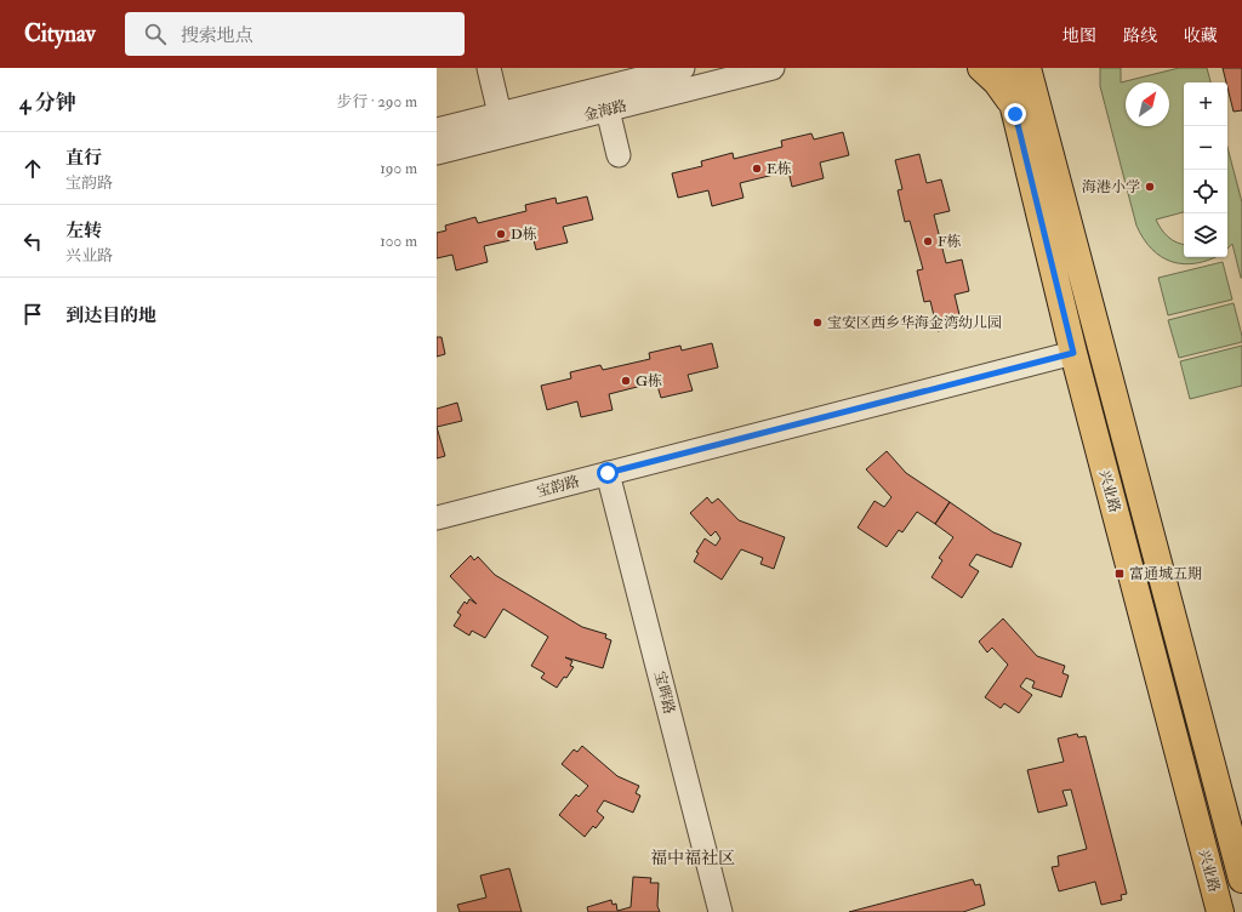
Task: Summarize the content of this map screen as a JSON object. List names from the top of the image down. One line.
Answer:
{"streets":{"main road":["兴业路"],"street":["金海路","宝韵路","宝晖路"]},"crossings":[["宝韵路","兴业路"],["宝韵路","宝晖路"]],"districts":["福中福社区"],"places":{"other":["E栋","海港小学","D栋","F栋","宝安区西乡华海金湾幼儿园","G栋"],"transit":["富通城五期"]},"north":"top right","page":{"header":"Citynav","search":"搜索地点","nav":["地图","路线","收藏"],"heading":["4 分钟","步行 · 290 m"],"map_buttons":["+","−"],"list":[["直行","宝韵路","190 m"],["左转","兴业路","100 m"],"到达目的地"]}}
